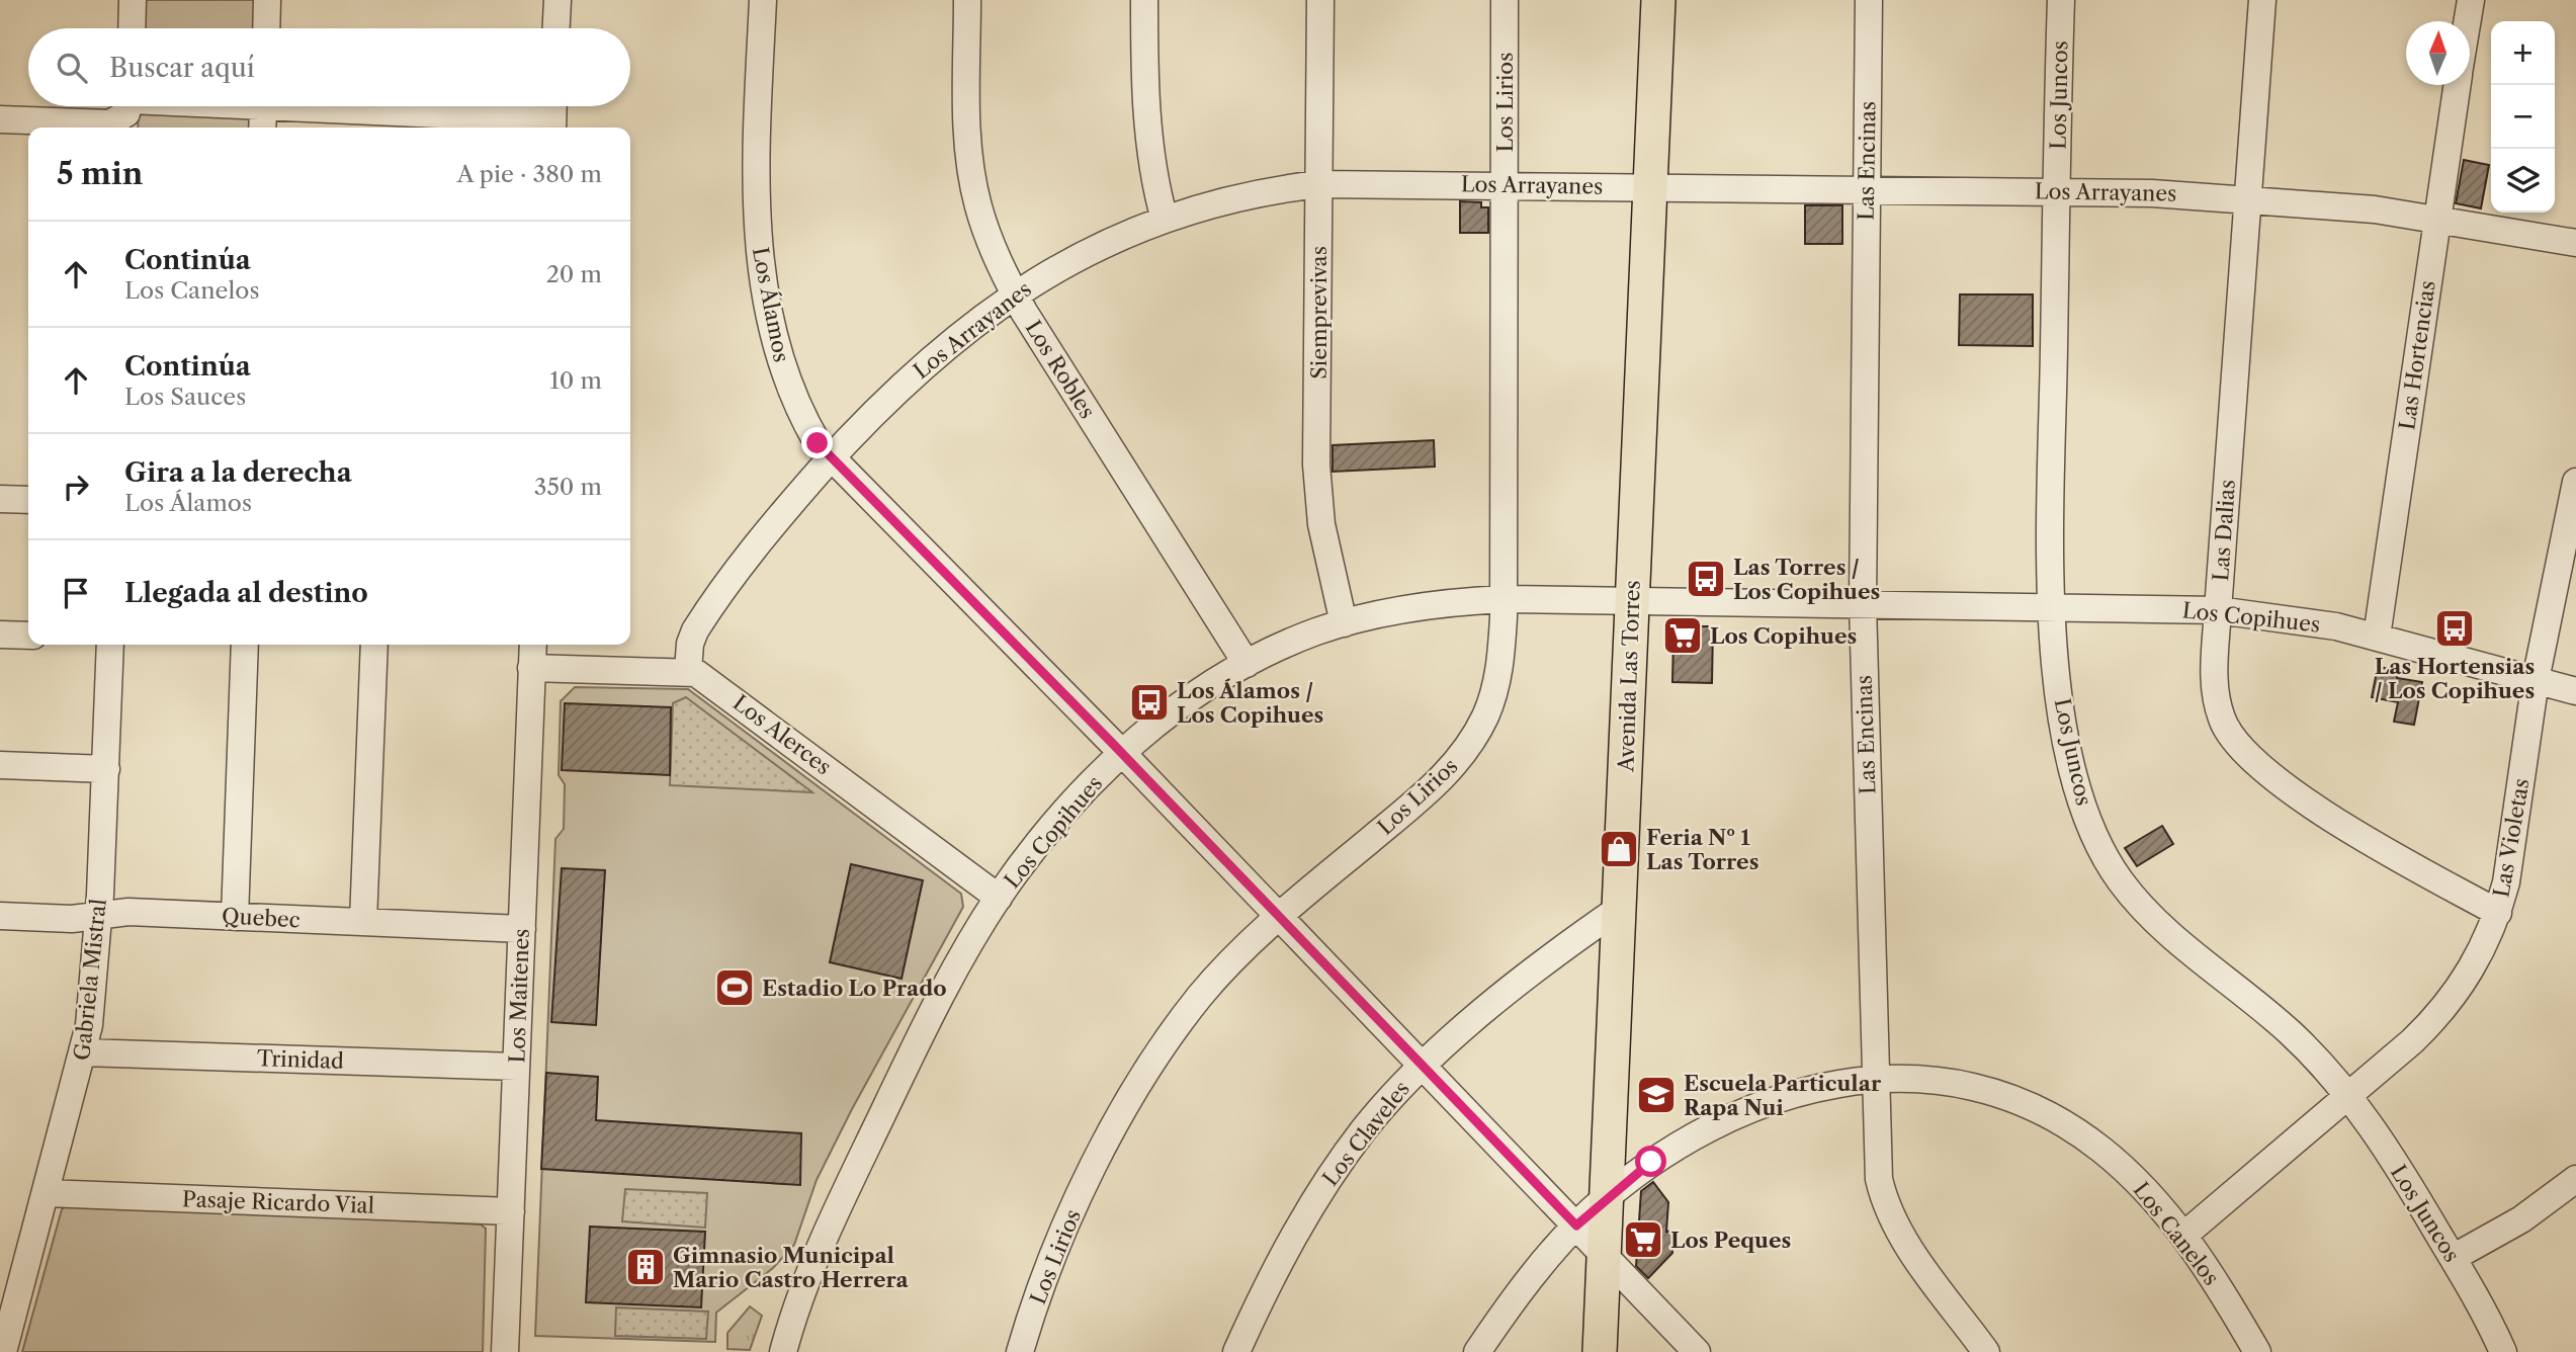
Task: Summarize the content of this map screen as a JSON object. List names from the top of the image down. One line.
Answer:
{"streets":{"main road":["Avenida Las Torres"],"street":["Los Juncos","Los Lirios","Las Encinas","Los Arrayanes","Los Álamos","Siemprevivas","Las Hortencias","Los Robles","Las Dalias","Los Copihues","Los Alerces","Las Violetas","Quebec","Gabriela Mistral","Los Maitenes","Trinidad","Los Claveles","Pasaje Ricardo Vial","Los Canelos"]},"crossings":[["Los Juncos","Los Arrayanes"],["Los Juncos","Los Copihues"],["Los Juncos","Las Violetas"],["Los Lirios","Los Arrayanes"],["Los Lirios","Los Álamos"],["Los Lirios","Los Copihues"],["Las Encinas","Los Arrayanes"],["Las Encinas","Los Copihues"],["Las Encinas","Los Canelos"],["Los Arrayanes","Los Álamos"],["Los Arrayanes","Siemprevivas"],["Los Arrayanes","Las Hortencias"],["Los Arrayanes","Los Robles"],["Los Arrayanes","Las Dalias"],["Los Arrayanes","Avenida Las Torres"],["Los Arrayanes","Los Alerces"],["Los Álamos","Los Copihues"],["Los Álamos","Avenida Las Torres"],["Los Álamos","Los Claveles"],["Los Álamos","Los Canelos"],["Siemprevivas","Los Copihues"],["Las Hortencias","Los Copihues"],["Los Robles","Los Copihues"],["Las Dalias","Los Copihues"],["Las Dalias","Las Violetas"],["Los Copihues","Avenida Las Torres"],["Los Copihues","Los Alerces"],["Los Copihues","Las Violetas"],["Avenida Las Torres","Los Claveles"],["Avenida Las Torres","Los Canelos"],["Los Alerces","Los Maitenes"],["Las Violetas","Los Canelos"],["Quebec","Gabriela Mistral"],["Quebec","Los Maitenes"],["Gabriela Mistral","Trinidad"],["Gabriela Mistral","Pasaje Ricardo Vial"],["Los Maitenes","Trinidad"],["Los Maitenes","Pasaje Ricardo Vial"]],"places":{"bus stop":["Las Torres / Los Copihues","Las Hortensias / Los Copihues","Los Álamos / Los Copihues"],"supermarket":["Los Copihues","Los Peques"],"shop":["Feria Nº 1 Las Torres"],"sports":["Estadio Lo Prado"],"school or university":["Escuela Particular Rapa Nui"],"building":["Gimnasio Municipal Mario Castro Herrera"]},"north":"top","page":{"map_buttons":["+","−"],"search":"Buscar aquí","heading":["5 min","A pie · 380 m"],"list":[["Continúa","Los Canelos","20 m"],["Continúa","Los Sauces","10 m"],["Gira a la derecha","Los Álamos","350 m"],"Llegada al destino"]}}
